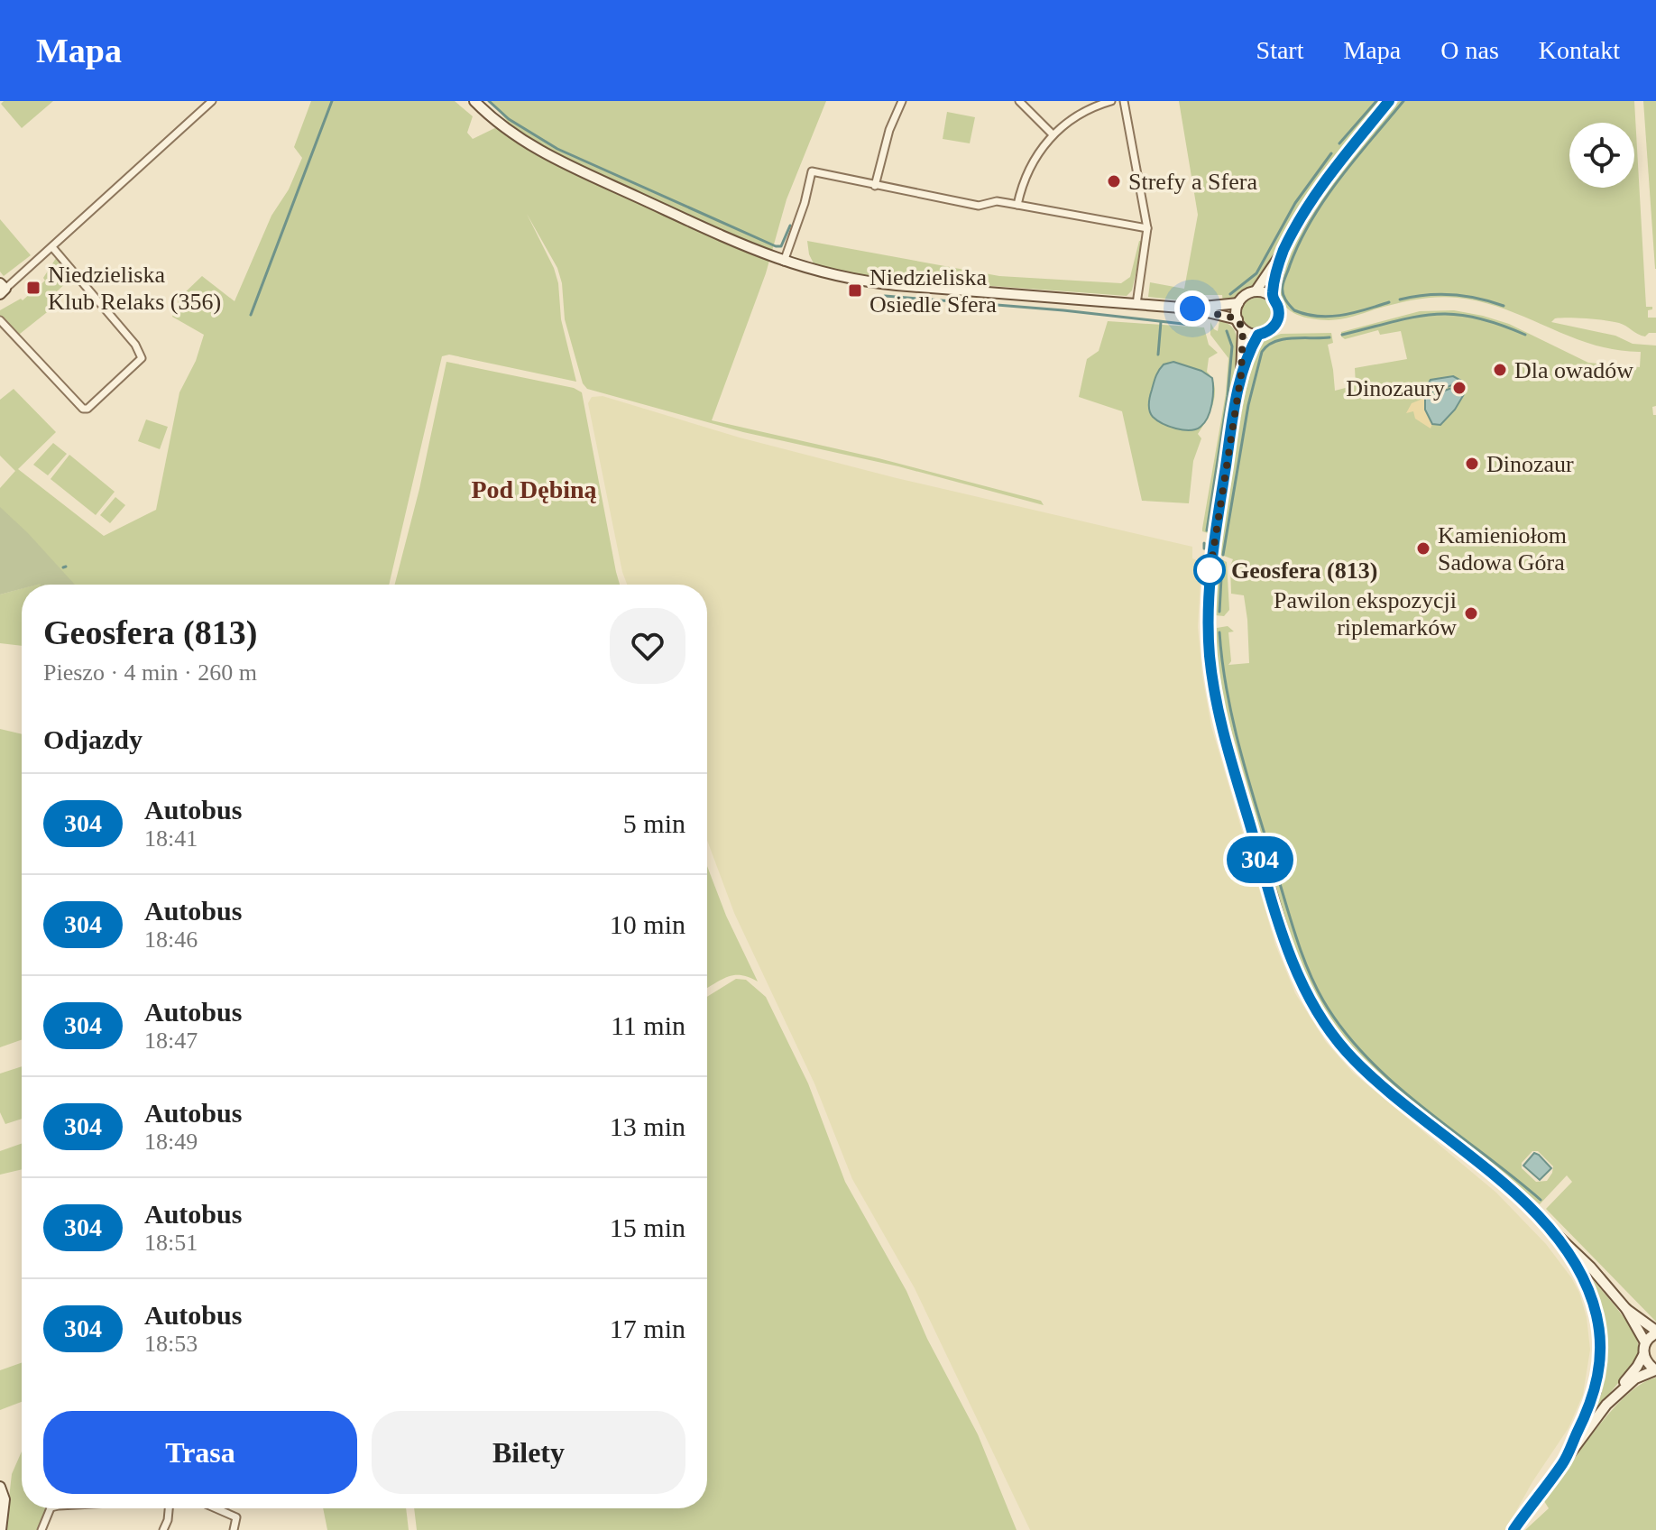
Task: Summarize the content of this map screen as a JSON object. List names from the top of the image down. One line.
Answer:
{"districts":["Pod Dębiną"],"places":{"other":["Strefy a Sfera","Dla owadów","Dinozaury","Dinozaur","Kamieniołom Sadowa Góra","Geosfera (813)","Pawilon ekspozycji riplemarków"],"transit":["Niedzieliska Klub Relaks (356)","Niedzieliska Osiedle Sfera"]},"lines":["bus line 304"],"page":{"header":"Mapa","nav":["Start","Mapa","O nas","Kontakt"],"on_map":"304","heading":[["Geosfera (813)","Pieszo · 4 min · 260 m"],"Odjazdy"],"list":[{"mark":"304","name":"Autobus","note":"18:41","value":"5 min"},{"mark":"304","name":"Autobus","note":"18:46","value":"10 min"},{"mark":"304","name":"Autobus","note":"18:47","value":"11 min"},{"mark":"304","name":"Autobus","note":"18:49","value":"13 min"},{"mark":"304","name":"Autobus","note":"18:51","value":"15 min"},{"mark":"304","name":"Autobus","note":"18:53","value":"17 min"}],"buttons":["Trasa","Bilety"]}}
